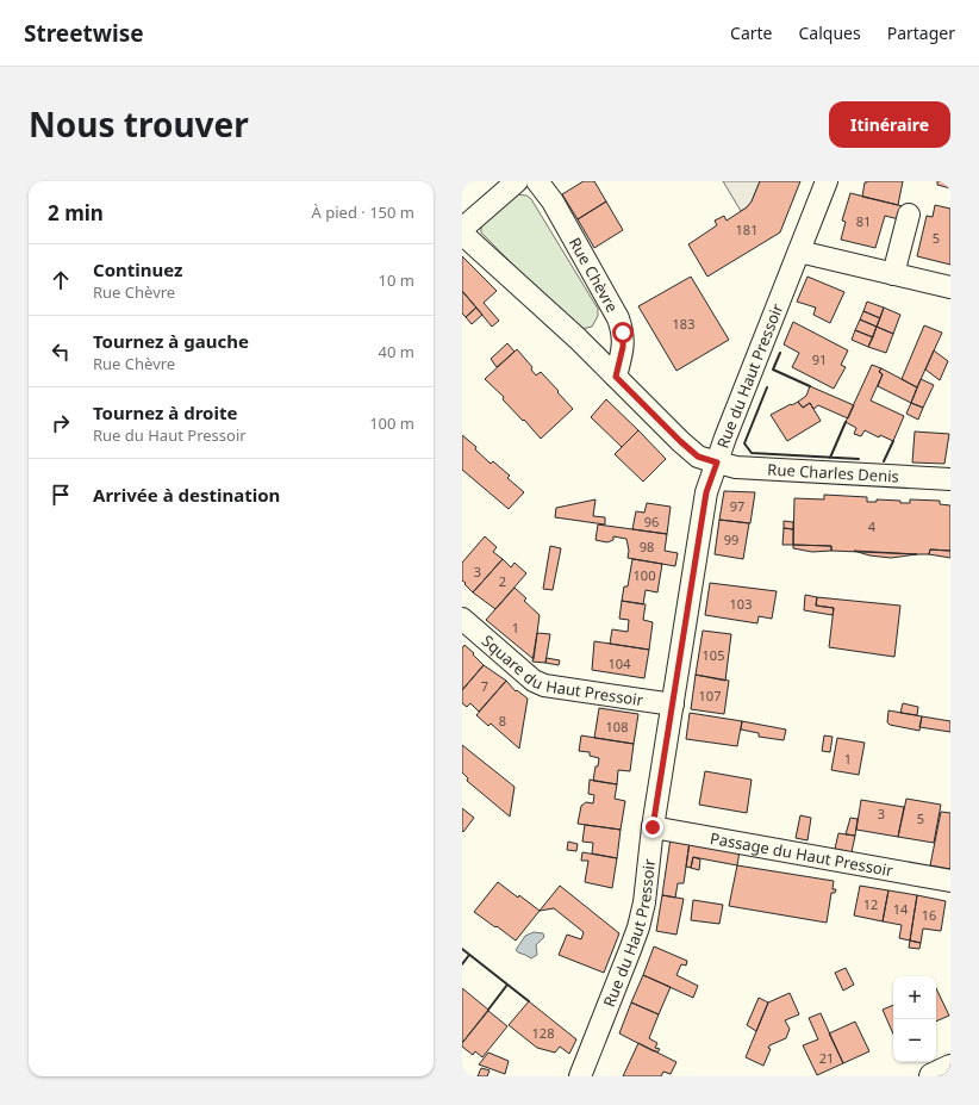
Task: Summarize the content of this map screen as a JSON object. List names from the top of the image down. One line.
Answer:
{"streets":{"street":["Rue Chèvre","Rue du Haut Pressoir","Rue Charles Denis","Square du Haut Pressoir","Passage du Haut Pressoir"]},"crossings":[["Rue du Haut Pressoir","Rue Charles Denis"],["Rue du Haut Pressoir","Square du Haut Pressoir"],["Rue du Haut Pressoir","Passage du Haut Pressoir"]],"house_numbers":["81","181","5","183","91","97","96","4","99","98","3","100","2","103","1","105","104","7","107","8","108","1","3","5","12","14","16","128","21"],"page":{"header":"Streetwise","nav":["Carte","Calques","Partager"],"title":"Nous trouver","buttons":"Itinéraire","heading":["2 min","À pied · 150 m"],"list":[["Continuez","Rue Chèvre","10 m"],["Tournez à gauche","Rue Chèvre","40 m"],["Tournez à droite","Rue du Haut Pressoir","100 m"],"Arrivée à destination"],"map_buttons":["+","−"]}}
